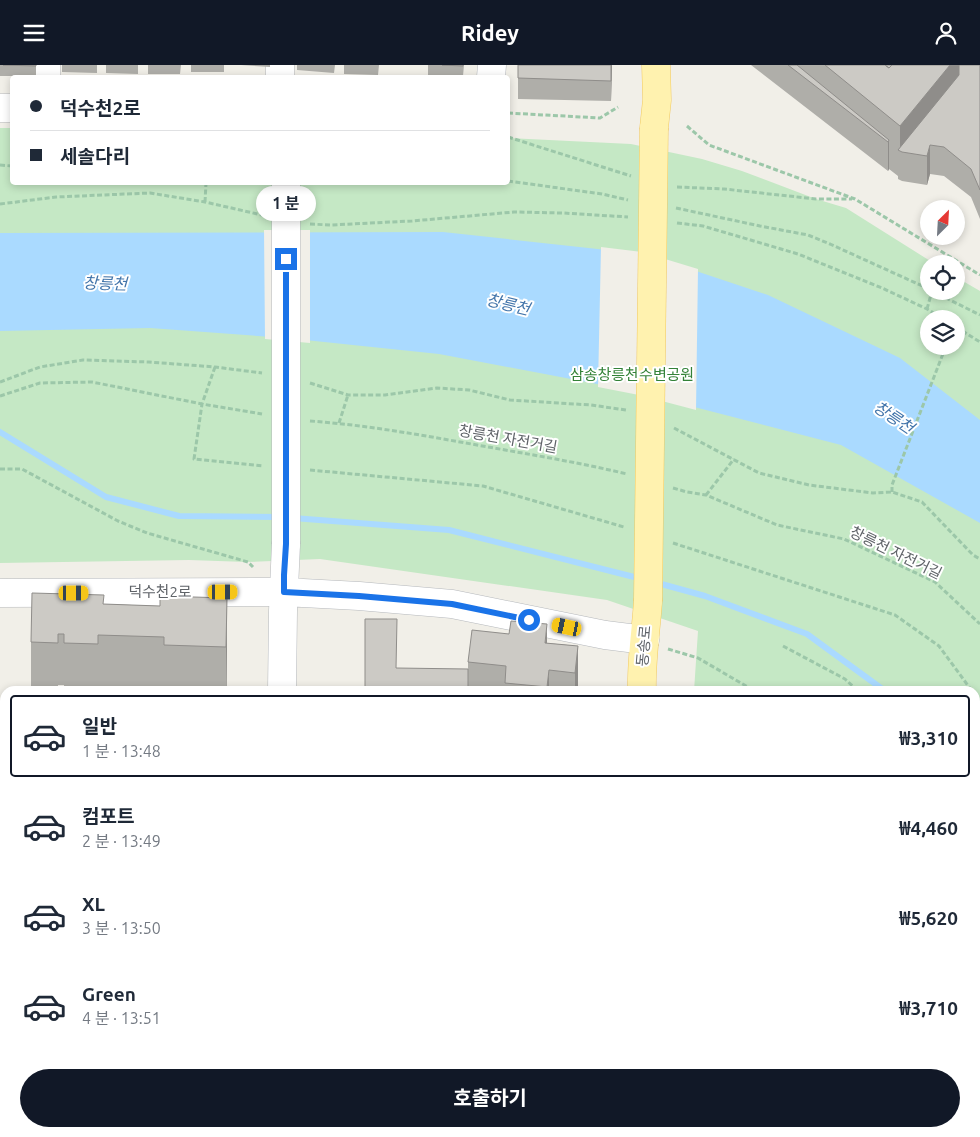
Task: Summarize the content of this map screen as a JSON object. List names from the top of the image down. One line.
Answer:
{"streets":{"main road":["동송로"],"street":["덕수천2로"],"path":["창릉천 자전거길"]},"crossings":[["덕수천2로","동송로"]],"water":["창릉천"],"parks":["삼송창릉천수변공원"],"north":"top right","page":{"header":"Ridey","banner":["덕수천2로","세솔다리"],"bubble":"1 분","list":[{"name":"일반","note":"1 분 · 13:48","value":"₩3,310"},{"name":"컴포트","note":"2 분 · 13:49","value":"₩4,460"},{"name":"XL","note":"3 분 · 13:50","value":"₩5,620"},{"name":"Green","note":"4 분 · 13:51","value":"₩3,710"}],"buttons":"호출하기"}}
